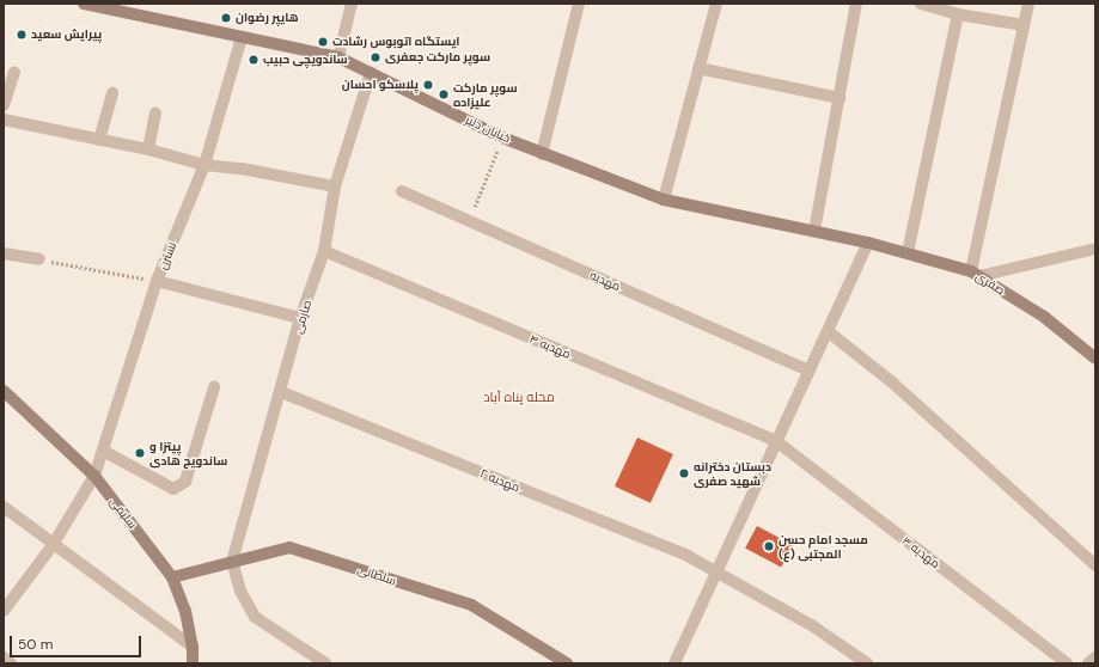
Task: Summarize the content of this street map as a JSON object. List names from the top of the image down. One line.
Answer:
{"streets":{"street":["خیابان دلیر","نسترن","مهدیه","صفری","صارمی","مهدیه ۴","مهدیه ۲","سلیمی","مهدیه ۳","سلطانی"]},"crossings":[["خیابان دلیر","نسترن"],["خیابان دلیر","صفری"],["خیابان دلیر","صارمی"],["نسترن","سلیمی"],["صارمی","مهدیه ۴"],["صارمی","مهدیه ۲"],["صارمی","سلطانی"],["مهدیه ۴","مهدیه ۳"],["سلیمی","سلطانی"]],"districts":["محله پناه آباد"],"places":["هایپر رضوان","پیرایش سعید","ایستگاه اتوبوس رشادت","سوپر مارکت جعفری","ساندویچی حبیب","پلاسکو احسان","سوپر مارکت علیزاده","پیتزا و ساندویچ هادی","دبستان دخترانه شهید صفری","مسجد امام حسن المجتبی (ع)"],"scale_bar":"50 m"}
